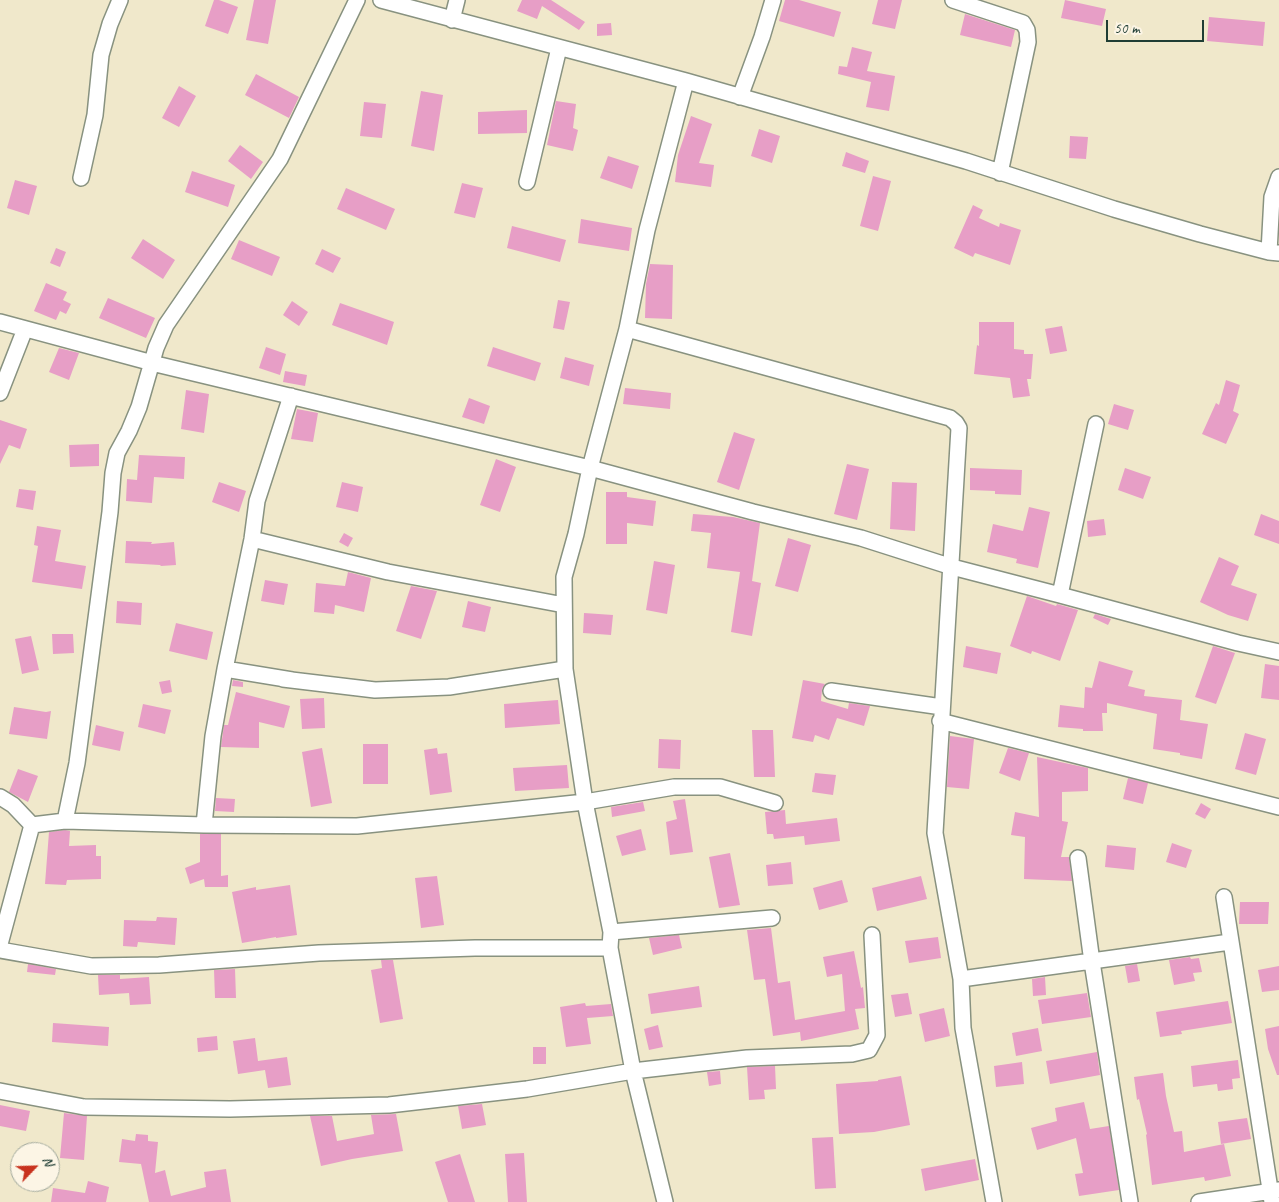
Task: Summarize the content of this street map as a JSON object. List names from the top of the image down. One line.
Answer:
{"scale_bar":"50 m","north":"top right"}
